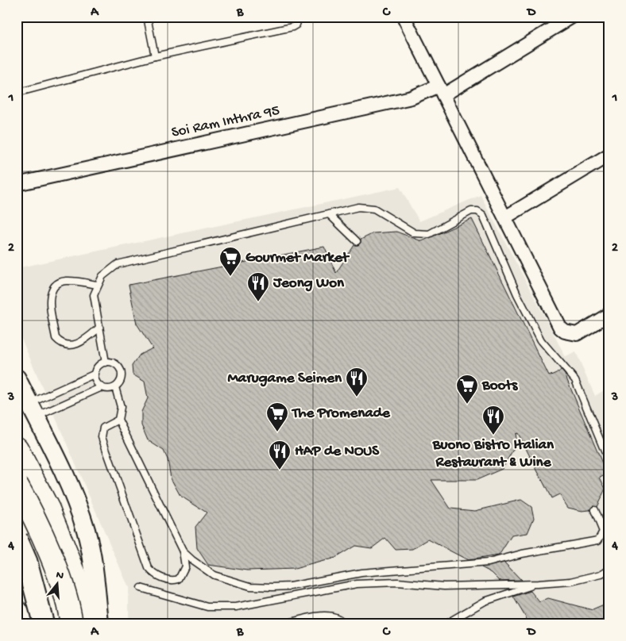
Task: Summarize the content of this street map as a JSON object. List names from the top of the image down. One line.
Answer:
{"streets":{"street":["Soi Ram Inthra 95"]},"places":{"supermarket":["Gourmet Market","Boots","The Promenade"],"restaurant":["Jeong Won","Marugame Seimen","Buono Bistro Italian Restaurant & Wine","HAP de NOUS"]},"north":"top","grid":{"columns":["A","B","C","D"],"rows":["1","2","3","4"]}}
